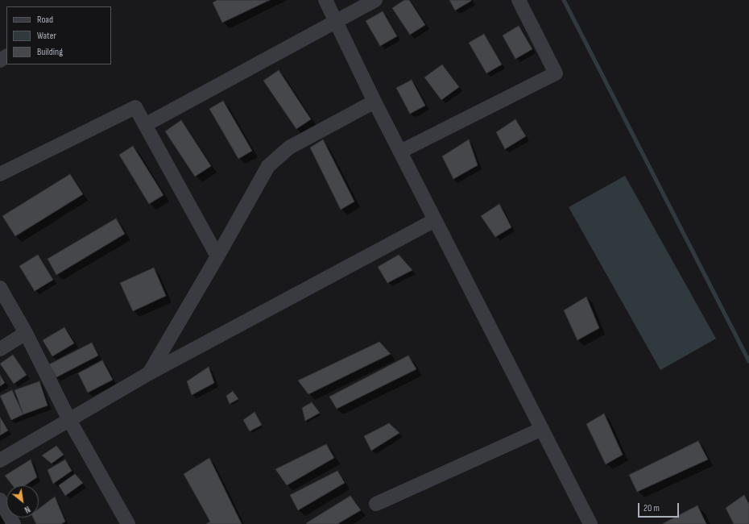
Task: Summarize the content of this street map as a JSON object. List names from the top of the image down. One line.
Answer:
{"legend":["Road","Water","Building"],"scale_bar":"20 m","north":"bottom right"}
